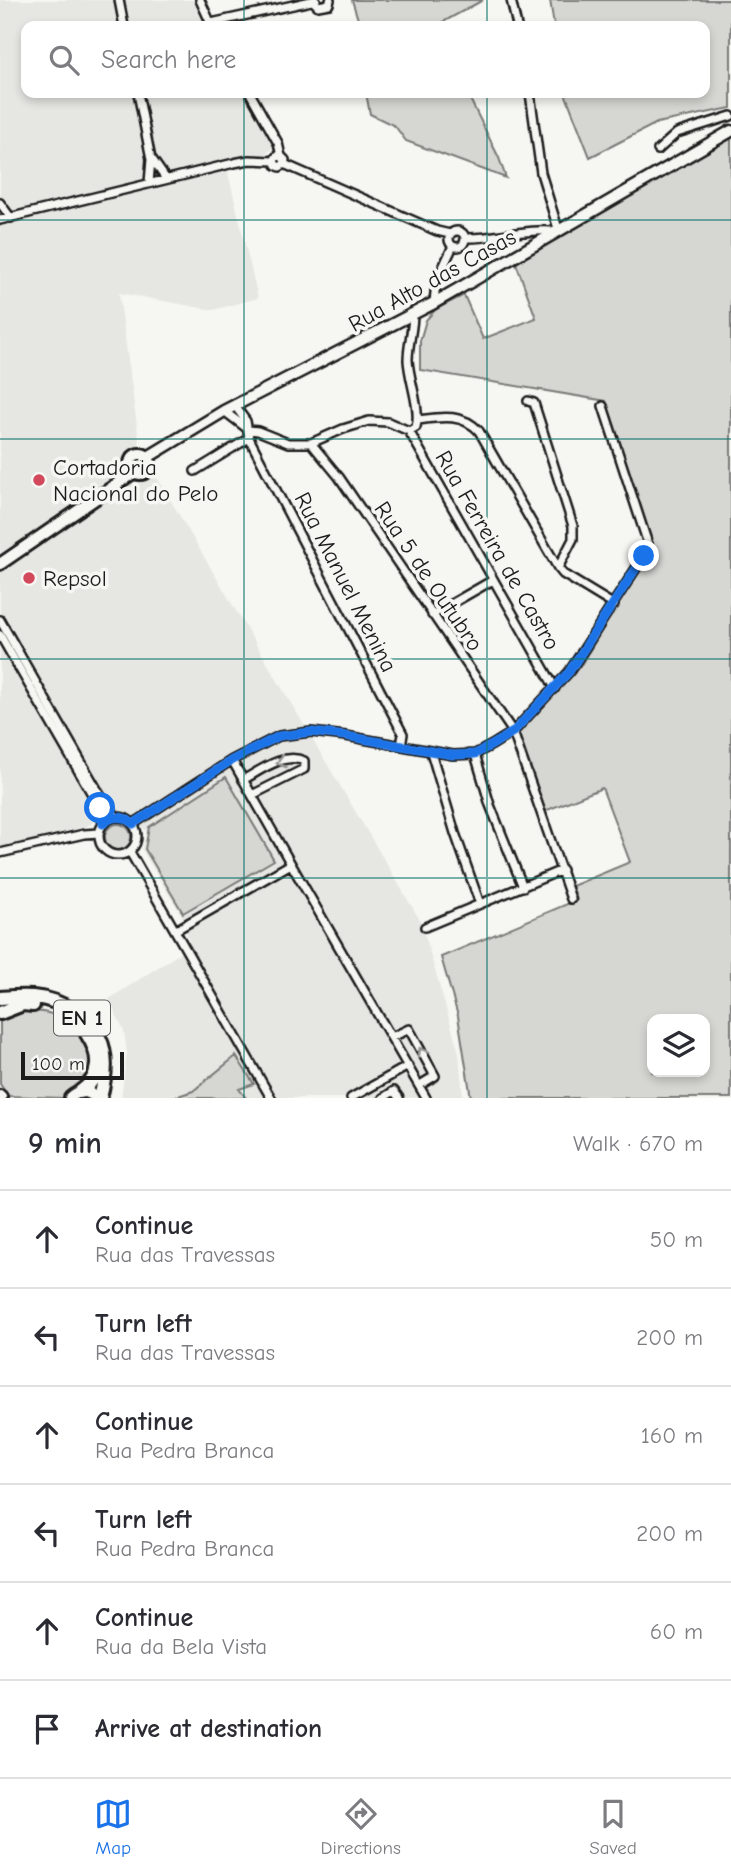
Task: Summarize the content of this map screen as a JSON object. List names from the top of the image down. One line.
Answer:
{"streets":{"highway":["EN 1"],"main road":["Rua Alto das Casas"],"street":["Rua Ferreira de Castro","Rua 5 de Outubro","Rua Manuel Menina"]},"crossings":[["Rua Alto das Casas","Rua Manuel Menina"]],"places":["Cortadoria Nacional do Pelo","Repsol"],"scale_bar":"100 m","page":{"search":"Search here","scale":"100 m","heading":["9 min","Walk · 670 m"],"list":[["Continue","Rua das Travessas","50 m"],["Turn left","Rua das Travessas","200 m"],["Continue","Rua Pedra Branca","160 m"],["Turn left","Rua Pedra Branca","200 m"],["Continue","Rua da Bela Vista","60 m"],"Arrive at destination"],"nav":["Map","Directions","Saved"]}}
